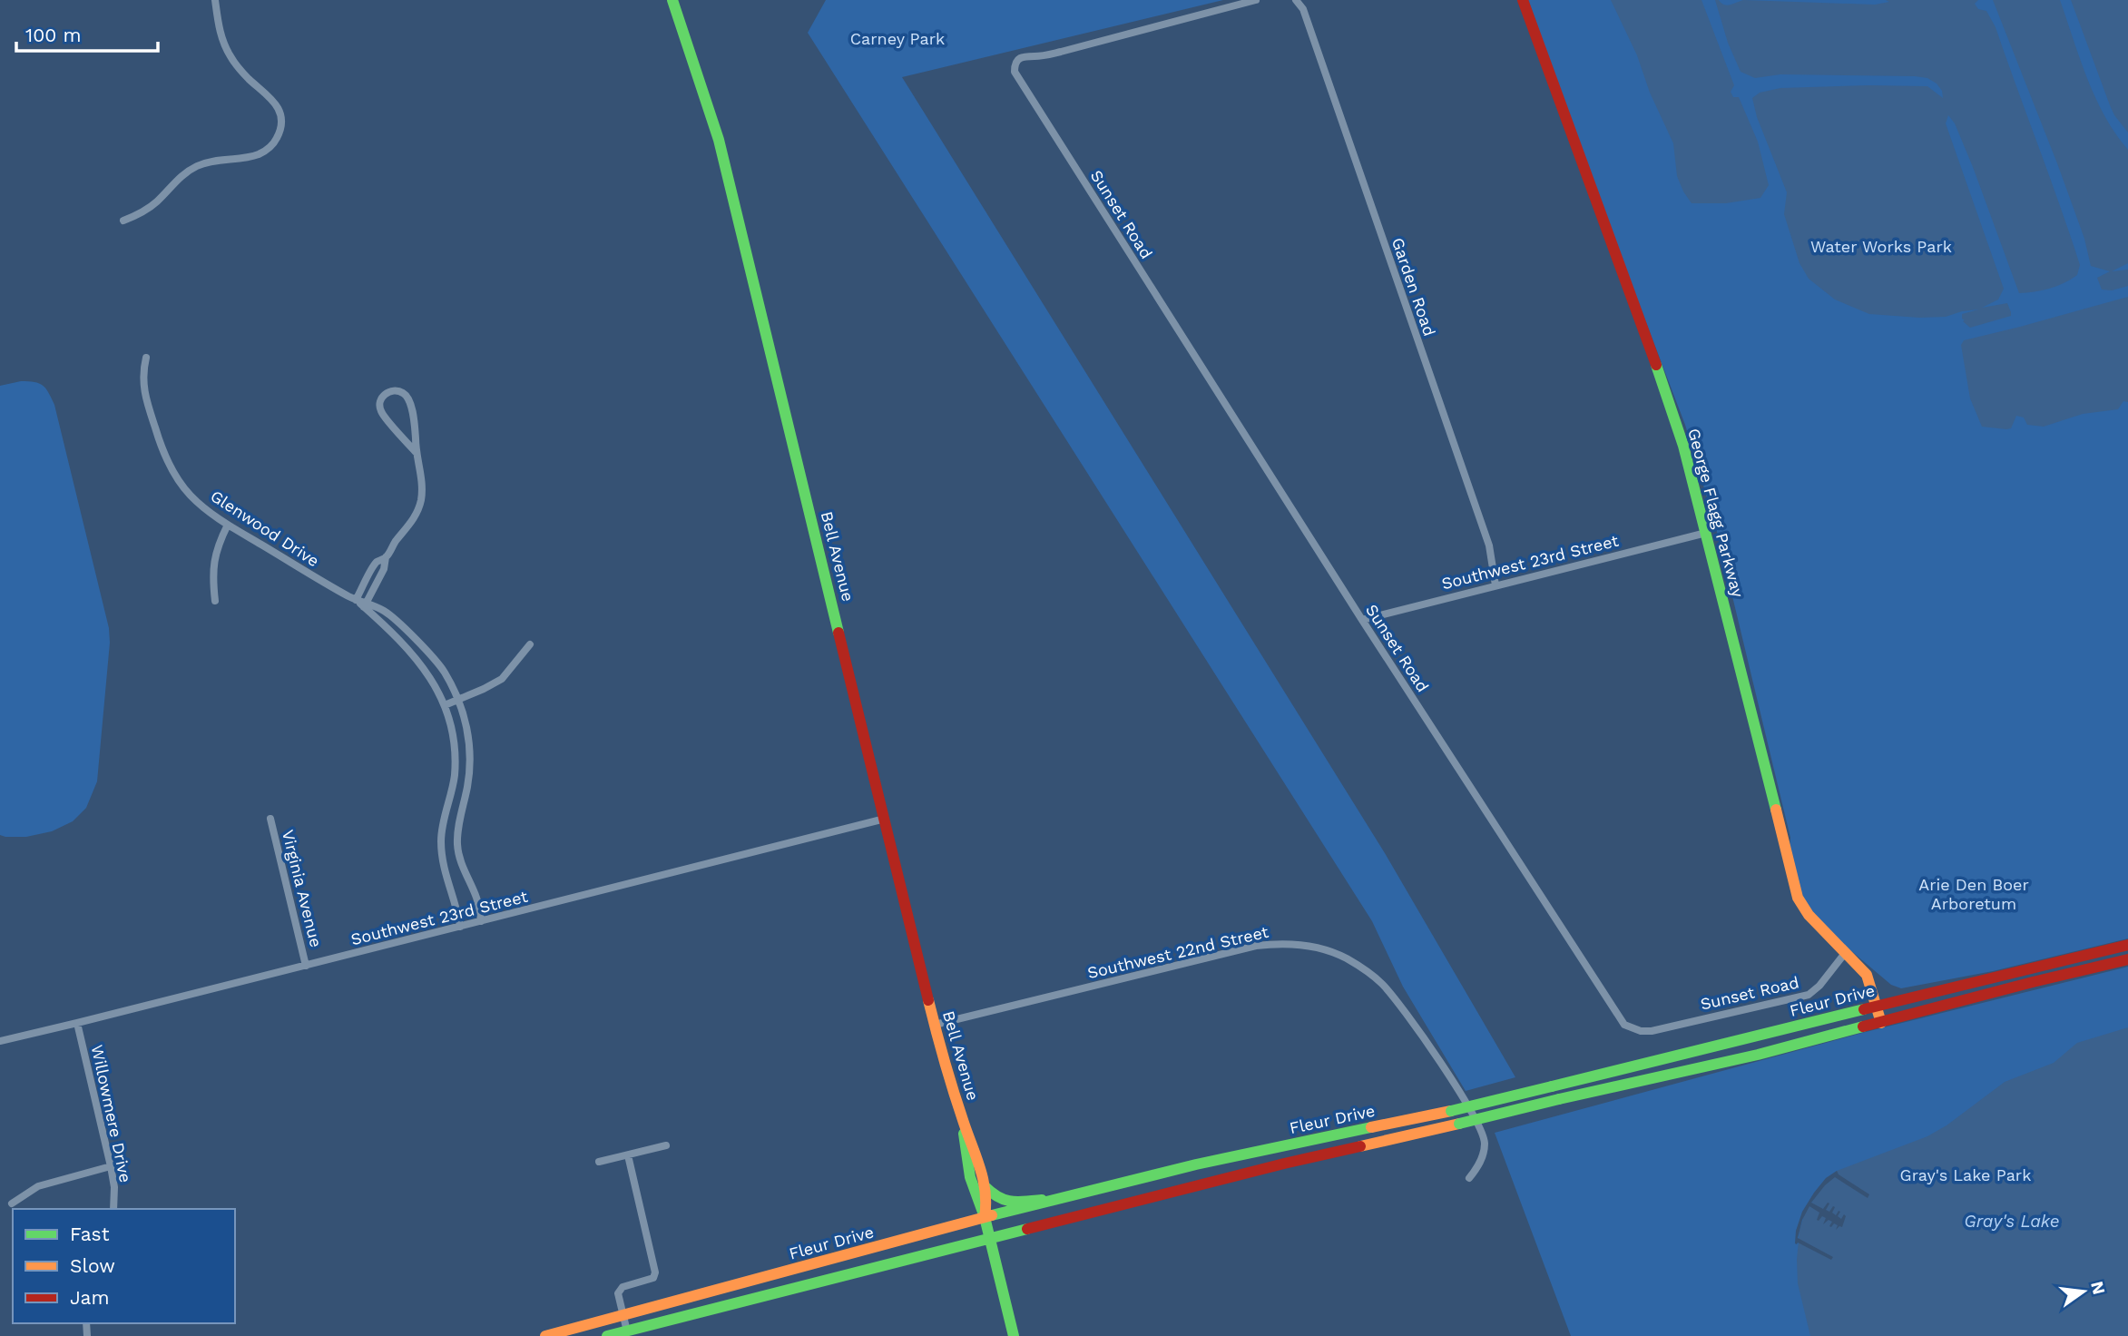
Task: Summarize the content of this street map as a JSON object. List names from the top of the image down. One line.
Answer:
{"streets":{"main road":["George Flagg Parkway","Bell Avenue","Fleur Drive"],"street":["Sunset Road","Garden Road","Glenwood Drive","Southwest 23rd Street","Virginia Avenue","Southwest 22nd Street","Willowmere Drive"]},"crossings":[["Sunset Road","George Flagg Parkway"],["Sunset Road","Southwest 23rd Street"],["Garden Road","Southwest 23rd Street"],["George Flagg Parkway","Southwest 23rd Street"],["George Flagg Parkway","Fleur Drive"],["Glenwood Drive","Southwest 23rd Street"],["Bell Avenue","Southwest 23rd Street"],["Bell Avenue","Southwest 22nd Street"],["Bell Avenue","Fleur Drive"],["Southwest 23rd Street","Virginia Avenue"],["Southwest 23rd Street","Willowmere Drive"]],"water":["Gray's Lake"],"parks":["Carney Park","Water Works Park","Arie Den Boer Arboretum","Gray's Lake Park"],"legend":["Fast","Slow","Jam"],"scale_bar":"100 m","north":"right"}
